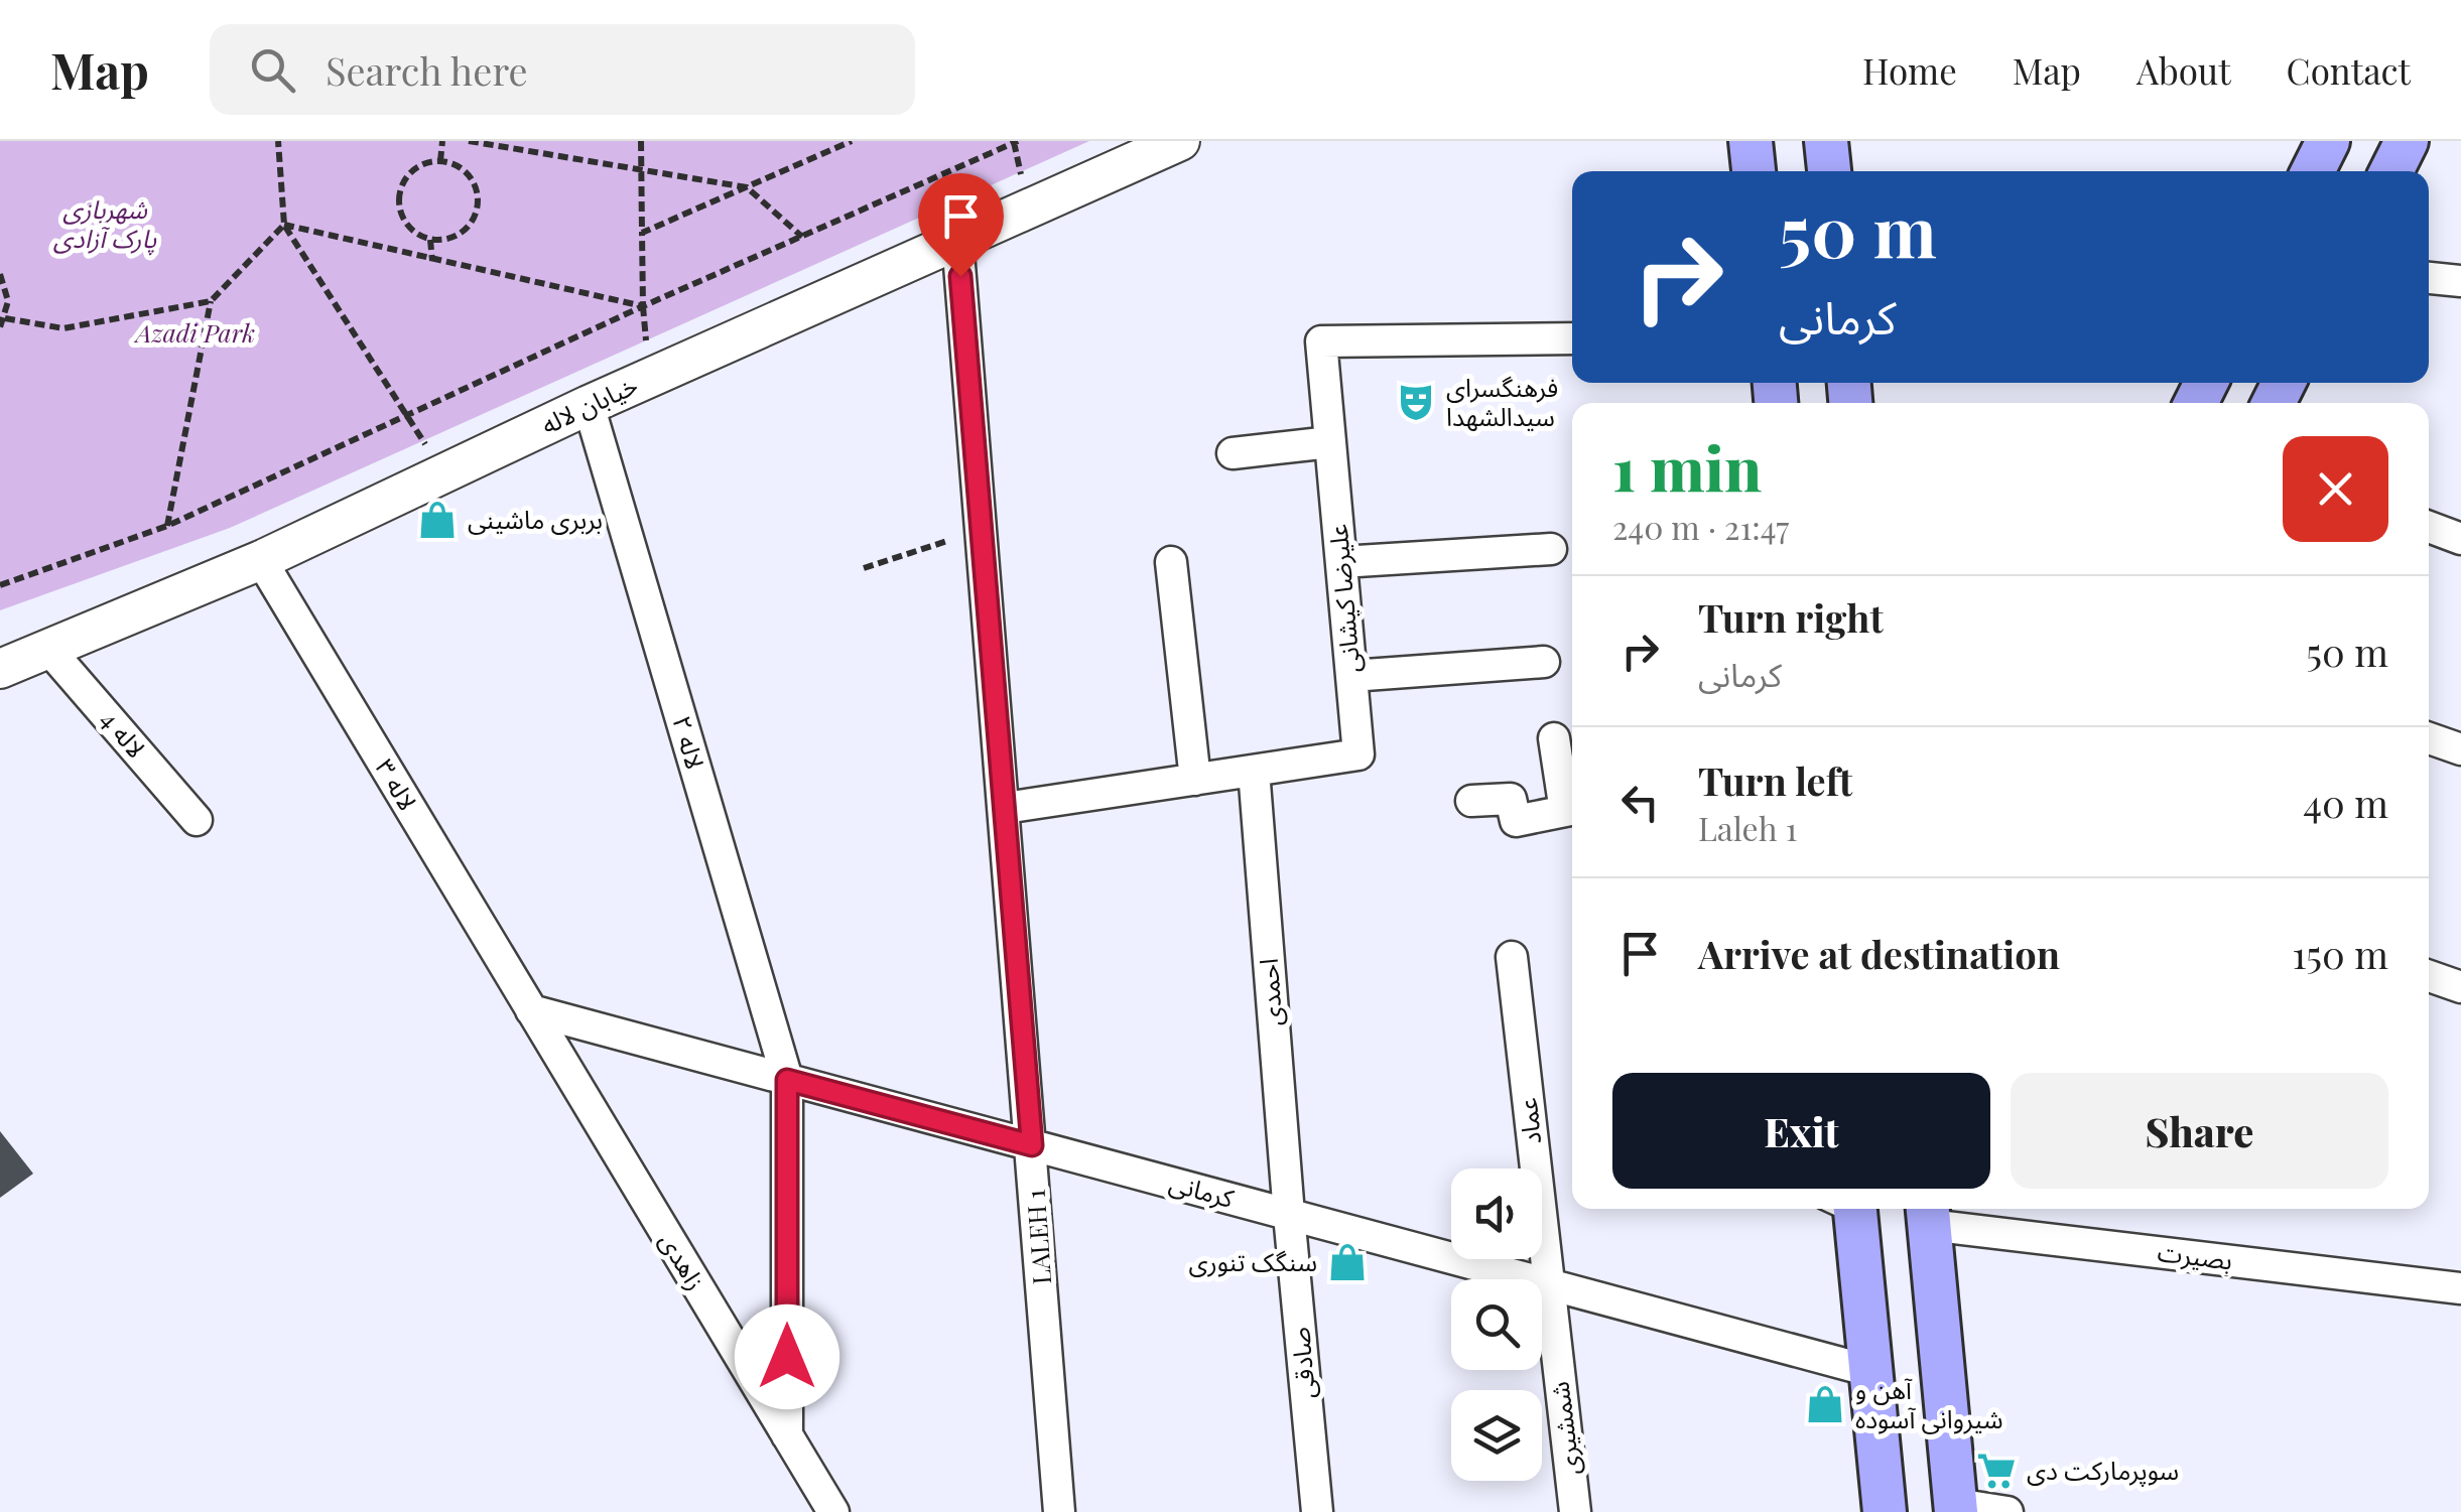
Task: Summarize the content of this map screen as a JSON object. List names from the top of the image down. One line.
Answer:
{"streets":{"street":["خیابان لاله","علیرضا کیشانی","لاله 4","لاله ۲","لاله ۳","احمدی","عماد","کرمانی","LALEH 1","بصیرت","زاهدی","صادقی","شمشیری"]},"crossings":[["خیابان لاله","لاله 4"],["خیابان لاله","لاله ۲"],["خیابان لاله","لاله ۳"],["خیابان لاله","LALEH 1"],["علیرضا کیشانی","احمدی"],["علیرضا کیشانی","LALEH 1"],["لاله ۲","کرمانی"],["لاله ۲","زاهدی"],["لاله ۳","کرمانی"],["لاله ۳","زاهدی"],["احمدی","کرمانی"],["احمدی","صادقی"],["عماد","کرمانی"],["عماد","شمشیری"],["کرمانی","LALEH 1"],["کرمانی","زاهدی"],["کرمانی","صادقی"],["کرمانی","شمشیری"]],"parks":["شهربازی پارک آزادی","Azadi Park"],"places":{"theatre":["فرهنگسرای سیدالشهدا"],"shop":["بربری ماشینی","سنگک تنوری","آهن و شیروانی آسوده"],"supermarket":["سوپرمارکت دی"]},"page":{"header":"Map","search":"Search here","nav":["Home","Map","About","Contact"],"turn":["50 m","کرمانی"],"heading":["1 min","240 m · 21:47"],"list":[{"name":"Turn right","note":"کرمانی","value":"50 m"},{"name":"Turn left","note":"Laleh 1","value":"40 m"},{"name":"Arrive at destination","value":"150 m"}],"buttons":["Exit","Share"]}}
